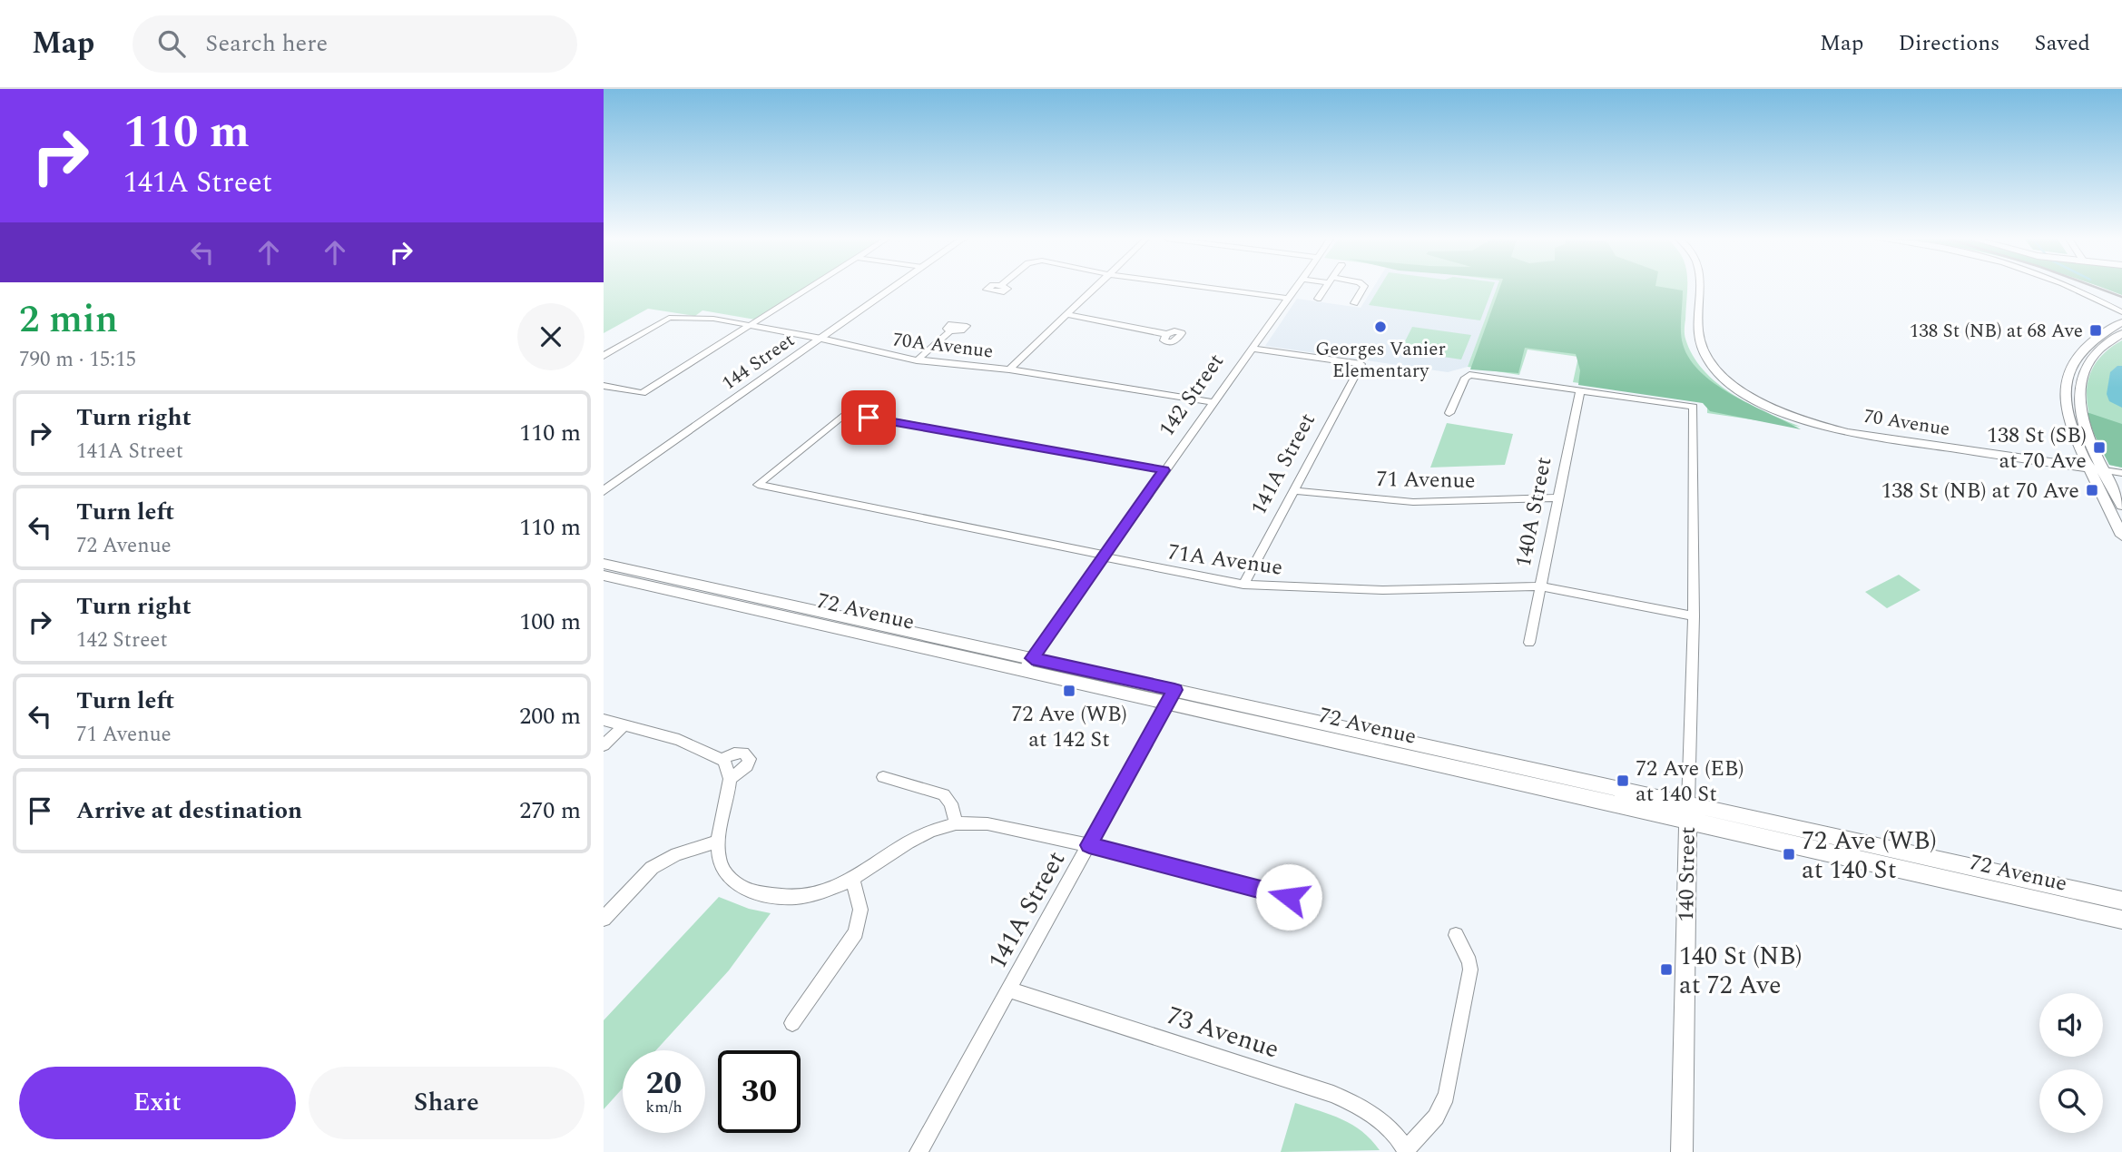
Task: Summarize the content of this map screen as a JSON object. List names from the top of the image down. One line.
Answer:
{"streets":{"main road":["144 Street","70 Avenue","72 Avenue","140 Street"],"street":["70A Avenue","142 Street","141A Street","71 Avenue","140A Street","71A Avenue","73 Avenue"]},"crossings":[["70A Avenue","144 Street"],["70A Avenue","142 Street"],["142 Street","141A Street"],["142 Street","71A Avenue"],["142 Street","72 Avenue"],["141A Street","71 Avenue"],["141A Street","71A Avenue"],["141A Street","72 Avenue"],["141A Street","73 Avenue"],["71 Avenue","140A Street"],["140A Street","71A Avenue"],["140A Street","140 Street"],["71A Avenue","140 Street"],["72 Avenue","140 Street"]],"places":{"other":["Georges Vanier Elementary"],"transit":["138 St (NB) at 68 Ave","138 St (SB) at 70 Ave","138 St (NB) at 70 Ave","72 Ave (WB) at 142 St","72 Ave (EB) at 140 St","72 Ave (WB) at 140 St","140 St (NB) at 72 Ave"]},"page":{"header":"Map","search":"Search here","nav":["Map","Directions","Saved"],"turn":["110 m","141A Street"],"heading":["2 min","790 m · 15:15"],"list":[{"name":"Turn right","note":"141A Street","value":"110 m"},{"name":"Turn left","note":"72 Avenue","value":"110 m"},{"name":"Turn right","note":"142 Street","value":"100 m"},{"name":"Turn left","note":"71 Avenue","value":"200 m"},{"name":"Arrive at destination","value":"270 m"}],"speed":"20 km/h","limit":"30","buttons":["Exit","Share"]}}
